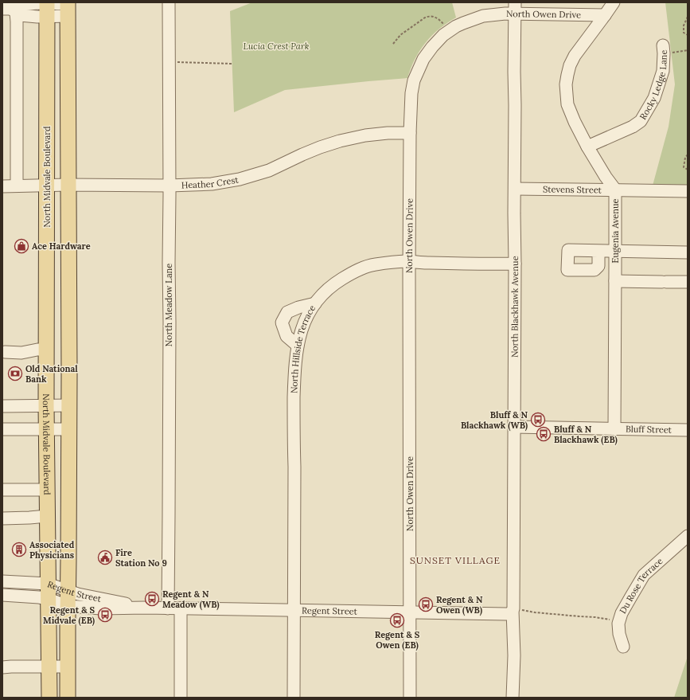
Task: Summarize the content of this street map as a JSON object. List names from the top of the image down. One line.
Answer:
{"streets":{"main road":["North Midvale Boulevard"],"street":["North Owen Drive","Rocky Ledge Lane","Heather Crest","Stevens Street","Eugenia Avenue","North Meadow Lane","North Blackhawk Avenue","North Hillside Terrace","Bluff Street","Du Rose Terrace","Regent Street"]},"crossings":[["North Owen Drive","Heather Crest"],["North Owen Drive","Eugenia Avenue"],["North Owen Drive","North Blackhawk Avenue"],["North Owen Drive","North Hillside Terrace"],["North Owen Drive","Regent Street"],["Rocky Ledge Lane","Eugenia Avenue"],["North Midvale Boulevard","Heather Crest"],["North Midvale Boulevard","Regent Street"],["Heather Crest","North Meadow Lane"],["Stevens Street","Eugenia Avenue"],["Stevens Street","North Blackhawk Avenue"],["Eugenia Avenue","Bluff Street"],["North Meadow Lane","Regent Street"],["North Blackhawk Avenue","North Hillside Terrace"],["North Blackhawk Avenue","Bluff Street"],["North Blackhawk Avenue","Regent Street"],["North Hillside Terrace","Regent Street"]],"districts":["SUNSET VILLAGE"],"parks":["Lucia Crest Park"],"places":{"shop":["Ace Hardware"],"bank":["Old National Bank"],"bus stop":["Bluff & N Blackhawk (WB)","Bluff & N Blackhawk (EB)","Regent & N Meadow (WB)","Regent & N Owen (WB)","Regent & S Midvale (EB)","Regent & S Owen (EB)"],"building":["Associated Physicians"],"public building":["Fire Station No 9"]}}
